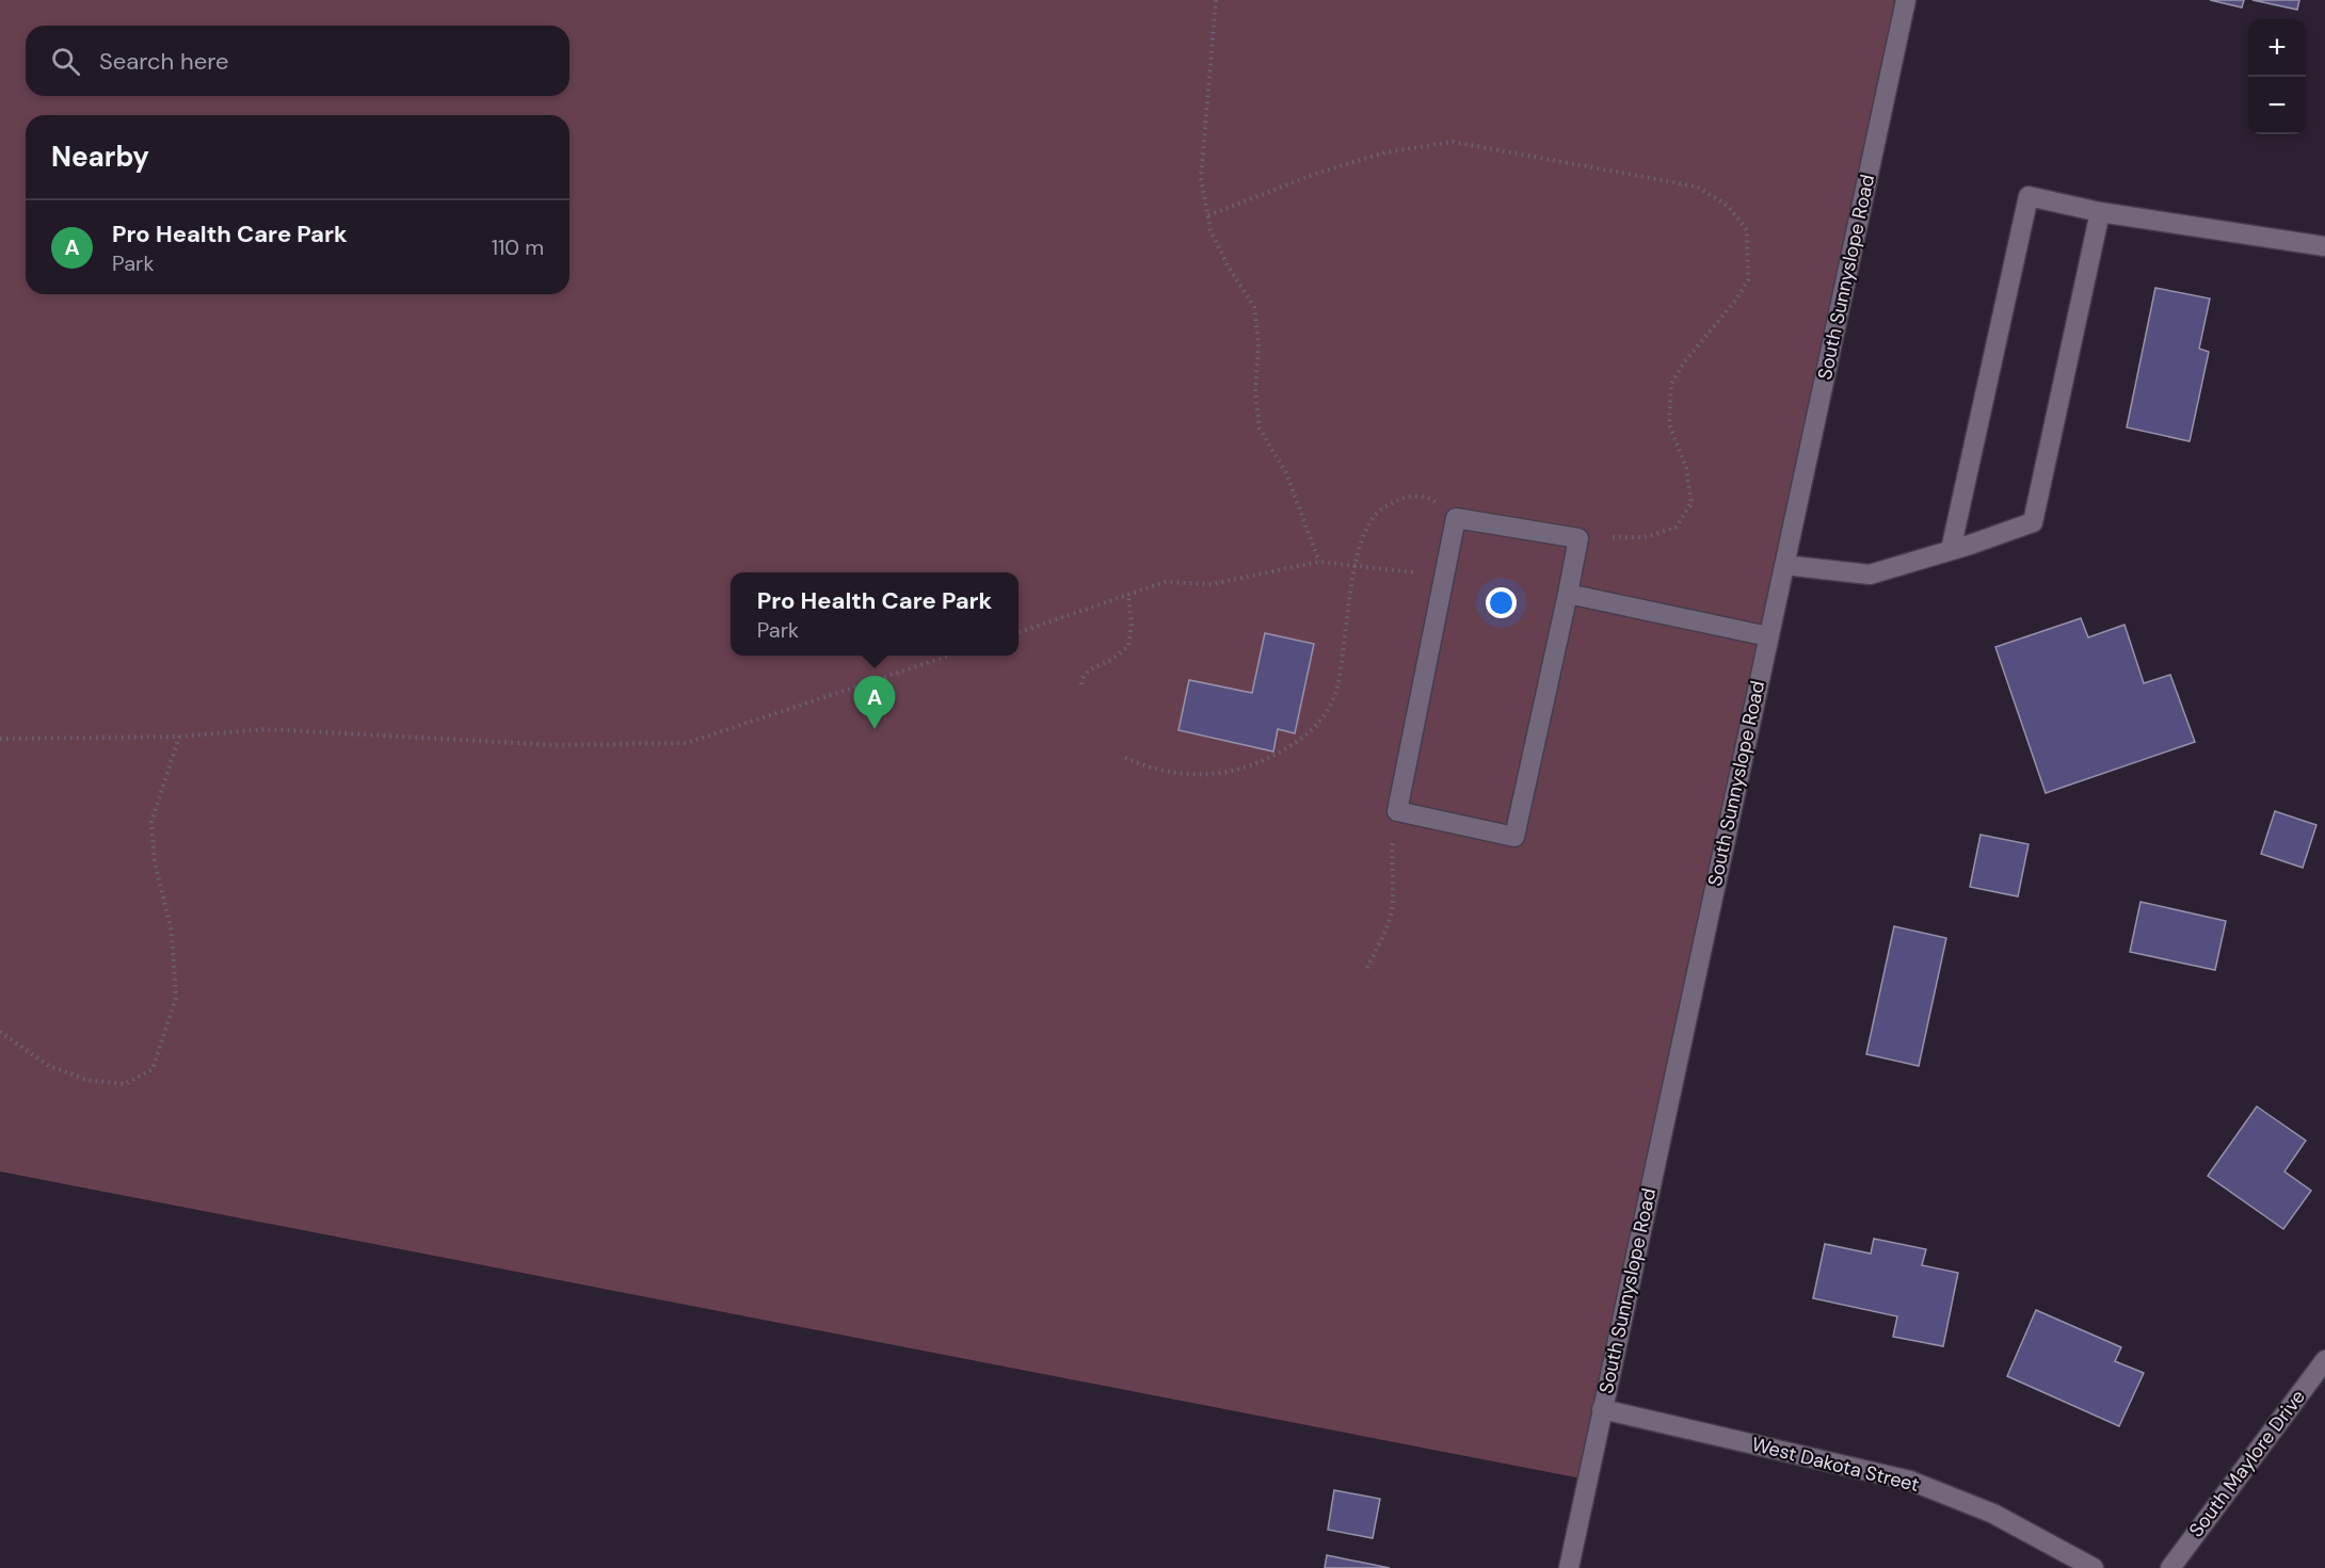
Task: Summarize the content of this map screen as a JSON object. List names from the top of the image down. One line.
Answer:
{"streets":{"street":["South Sunnyslope Road","South Maylore Drive","West Dakota Street"]},"crossings":[["South Sunnyslope Road","West Dakota Street"]],"page":{"map_buttons":["+","−"],"search":"Search here","heading":"Nearby","list":[{"mark":"A","name":"Pro Health Care Park","note":"Park","value":"110 m"}],"popup":["Pro Health Care Park","Park"],"pins":"A"}}
